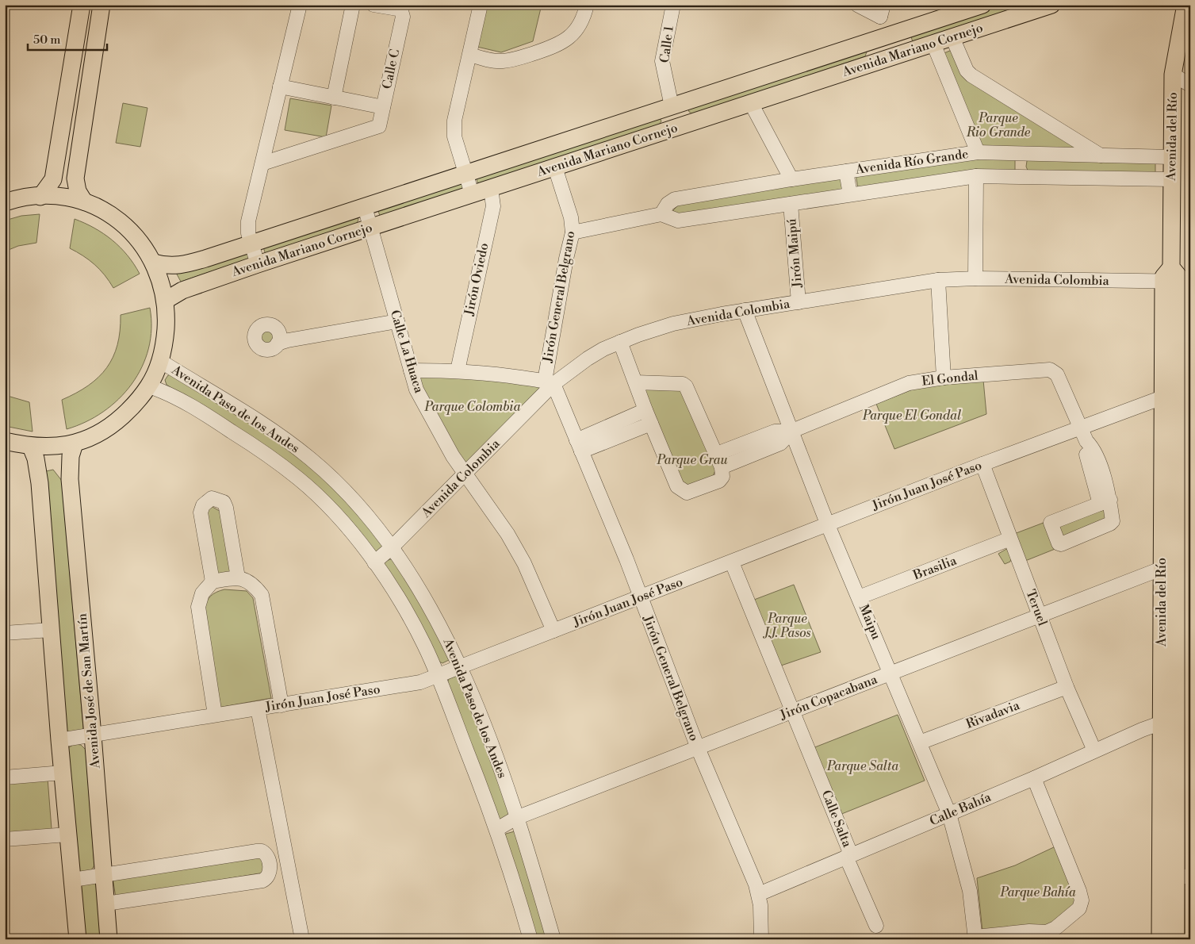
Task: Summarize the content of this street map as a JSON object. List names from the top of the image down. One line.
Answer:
{"streets":{"main road":["Avenida Mariano Cornejo","Avenida del Río","Avenida José de San Martín"],"street":["Calle 1","Calle C","Avenida Río Grande","Jirón Maipú","Jirón Oviedo","Avenida Colombia","Jirón General Belgrano","Calle La Huaca","El Gondal","Avenida Paso de los Andes","Jirón Juan José Paso","Brasilia","Teruel","Maipu","Jirón Copacabana","Rivadavia","Calle Bahía","Calle Salta"]},"crossings":[["Calle 1","Avenida Mariano Cornejo"],["Avenida Mariano Cornejo","Jirón Oviedo"],["Avenida Mariano Cornejo","Jirón General Belgrano"],["Avenida Mariano Cornejo","Calle La Huaca"],["Avenida del Río","Avenida Río Grande"],["Avenida del Río","Avenida Colombia"],["Avenida del Río","Jirón Juan José Paso"],["Avenida del Río","Jirón Copacabana"],["Avenida del Río","Calle Bahía"],["Avenida Río Grande","Jirón Maipú"],["Avenida Río Grande","Jirón General Belgrano"],["Jirón Maipú","Avenida Colombia"],["Jirón Oviedo","Jirón General Belgrano"],["Avenida Colombia","Jirón General Belgrano"],["Avenida Colombia","Calle La Huaca"],["Avenida Colombia","Avenida Paso de los Andes"],["Avenida Colombia","Maipu"],["Jirón General Belgrano","Calle La Huaca"],["Jirón General Belgrano","Jirón Juan José Paso"],["Jirón General Belgrano","Jirón Copacabana"],["Jirón General Belgrano","Calle Bahía"],["Calle La Huaca","Jirón Juan José Paso"],["El Gondal","Jirón Juan José Paso"],["El Gondal","Maipu"],["Avenida Paso de los Andes","Jirón Juan José Paso"],["Avenida Paso de los Andes","Jirón Copacabana"],["Jirón Juan José Paso","Teruel"],["Jirón Juan José Paso","Maipu"],["Jirón Juan José Paso","Avenida José de San Martín"],["Jirón Juan José Paso","Calle Salta"],["Brasilia","Teruel"],["Brasilia","Maipu"],["Teruel","Jirón Copacabana"],["Teruel","Rivadavia"],["Teruel","Calle Bahía"],["Maipu","Jirón Copacabana"],["Maipu","Rivadavia"],["Maipu","Calle Bahía"],["Jirón Copacabana","Calle Salta"],["Calle Bahía","Calle Salta"]],"parks":["Parque Rio Grande","Parque Colombia","Parque El Gondal","Parque Grau","Parque J.J. Pasos","Parque Salta","Parque Bahía"],"scale_bar":"50 m"}
